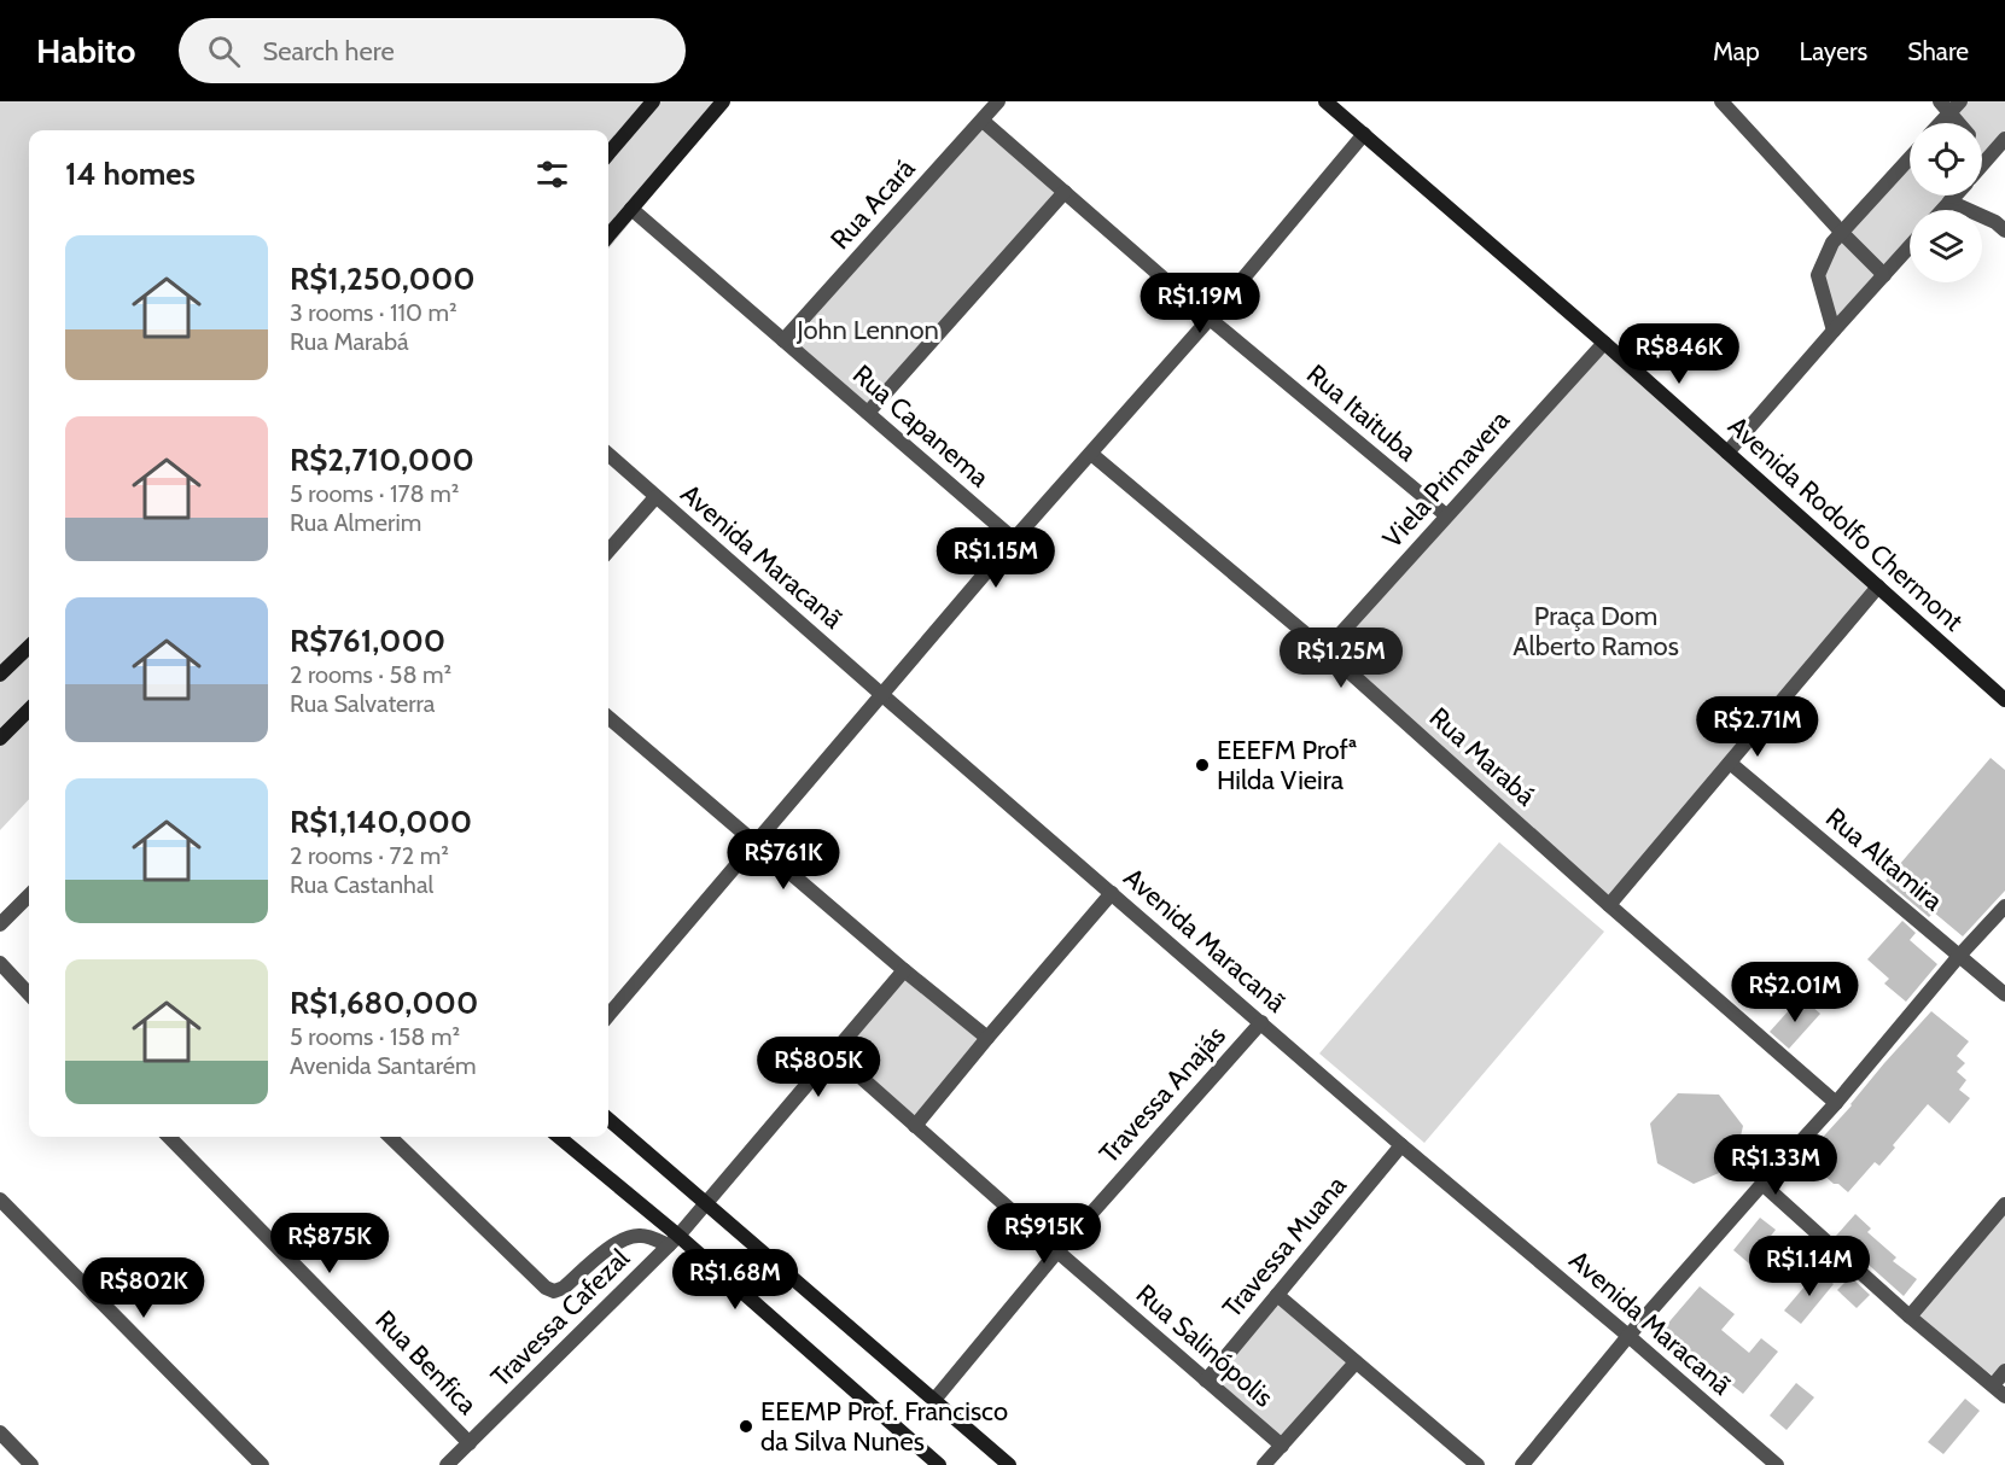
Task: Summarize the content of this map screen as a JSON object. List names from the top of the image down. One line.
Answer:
{"streets":{"main road":["Avenida Rodolfo Chermont"],"street":["Rua Acará","Rua Itaituba","Rua Capanema","Viela Primavera","Avenida Maracanã","Rua Marabá","Rua Altamira","Travessa Anajás","Travessa Muana","Travessa Cafezal","Rua Salinópolis","Rua Benfica"]},"crossings":[["Rua Acará","Rua Itaituba"],["Rua Acará","Rua Capanema"],["Rua Itaituba","Viela Primavera"],["Viela Primavera","Avenida Rodolfo Chermont"],["Viela Primavera","Rua Marabá"],["Avenida Maracanã","Travessa Anajás"],["Avenida Maracanã","Travessa Muana"],["Travessa Anajás","Rua Salinópolis"],["Travessa Muana","Rua Salinópolis"],["Travessa Cafezal","Rua Salinópolis"],["Travessa Cafezal","Rua Benfica"]],"parks":["John Lennon","Praça Dom Alberto Ramos"],"places":["EEEFM Profª Hilda Vieira","EEEMP Prof. Francisco da Silva Nunes"],"page":{"header":"Habito","search":"Search here","nav":["Map","Layers","Share"],"heading":"14 homes","list":[{"name":"R$1,250,000","note":"3 rooms · 110 m² · Rua Marabá"},{"name":"R$2,710,000","note":"5 rooms · 178 m² · Rua Almerim"},{"name":"R$761,000","note":"2 rooms · 58 m² · Rua Salvaterra"},{"name":"R$1,140,000","note":"2 rooms · 72 m² · Rua Castanhal"},{"name":"R$1,680,000","note":"5 rooms · 158 m² · Avenida Santarém"}],"price":["R$1.19M","R$846K","R$1.15M","R$1.25M","R$2.71M","R$761K","R$2.01M","R$805K","R$1.33M","R$915K","R$875K","R$1.14M","R$1.68M","R$802K"]}}
